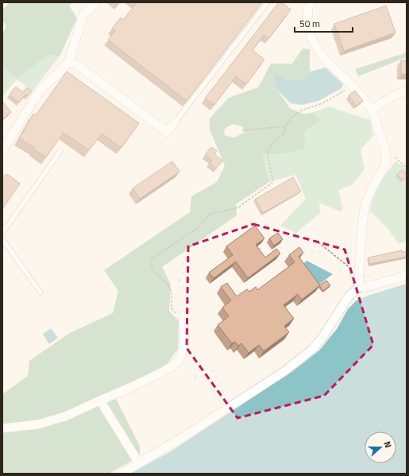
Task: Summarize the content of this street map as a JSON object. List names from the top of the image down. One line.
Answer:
{"scale_bar":"50 m","north":"right"}
